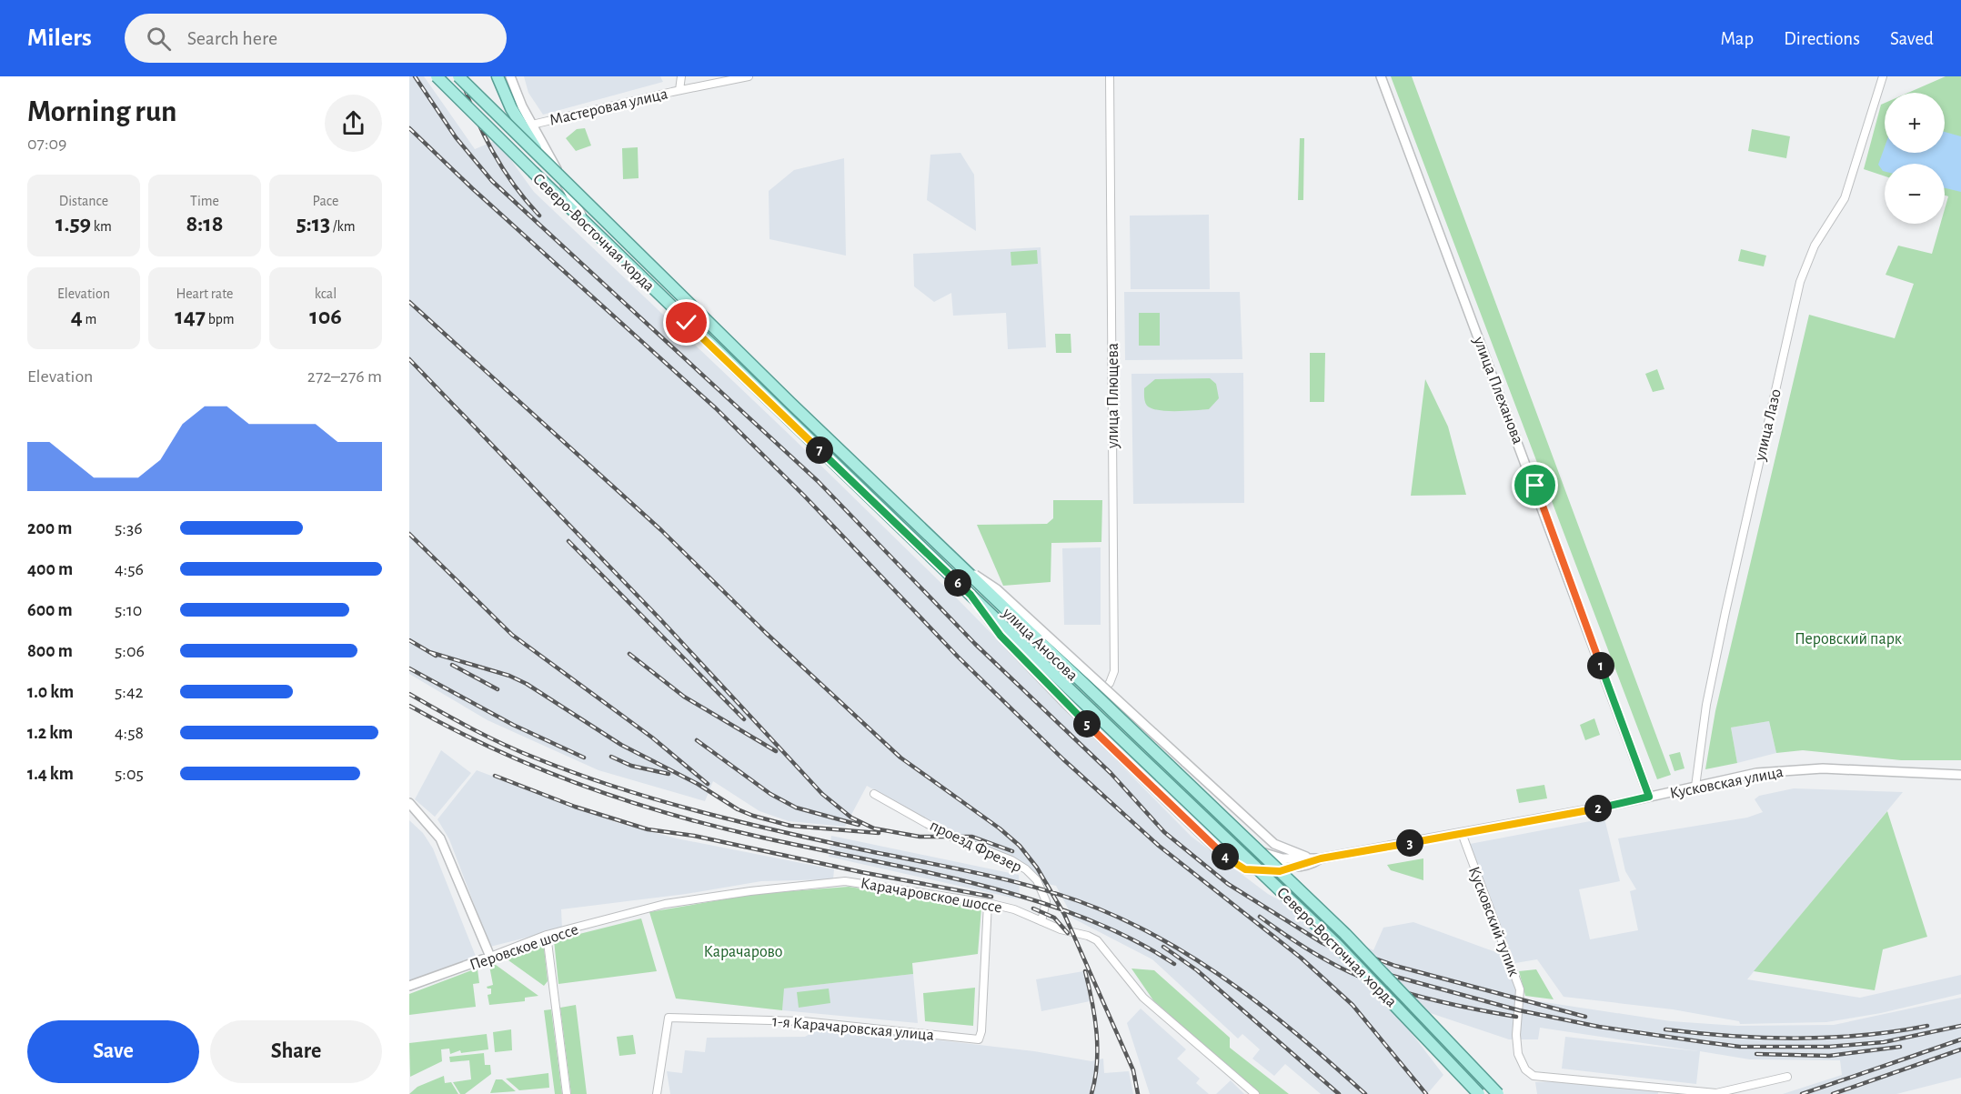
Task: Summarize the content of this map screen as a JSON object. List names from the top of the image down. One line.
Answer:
{"streets":{"main road":["Северо-Восточная хорда"],"street":["Мастеровая улица","улица Плеханова","улица Плющева","улица Лазо","улица Аносова","Кусковская улица","проезд Фрезер","Карачаровское шоссе","Кусковский тупик","Перовское шоссе","1-я Карачаровская улица"]},"crossings":[["Мастеровая улица","улица Аносова"],["улица Плеханова","Кусковская улица"],["улица Плющева","улица Аносова"],["улица Лазо","Кусковская улица"],["улица Аносова","Кусковская улица"],["Кусковская улица","Кусковский тупик"],["проезд Фрезер","Карачаровское шоссе"],["Карачаровское шоссе","Перовское шоссе"],["Карачаровское шоссе","1-я Карачаровская улица"]],"parks":["Перовский парк","Карачарово"],"page":{"header":"Milers","search":"Search here","nav":["Map","Directions","Saved"],"heading":["Morning run","07:09"],"map_buttons":["+","−"],"stats":[["Distance","1.59 km"],["Time","8:18"],["Pace","5:13 /km"],["Elevation","4 m"],["Heart rate","147 bpm"],["kcal","106"]],"chart":["Elevation","272–276 m"],"pins":["7","6","1","5","2","3","4"],"list":[{"name":"200 m","note":"5:36"},{"name":"400 m","note":"4:56"},{"name":"600 m","note":"5:10"},{"name":"800 m","note":"5:06"},{"name":"1.0 km","note":"5:42"},{"name":"1.2 km","note":"4:58"},{"name":"1.4 km","note":"5:05"}],"buttons":["Save","Share"]}}
